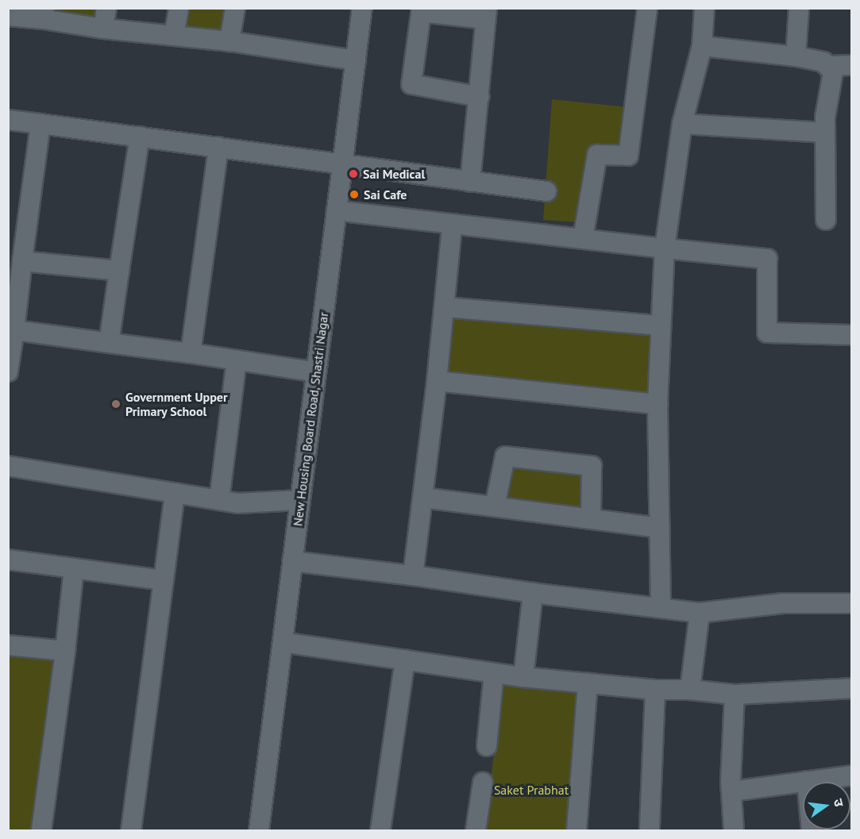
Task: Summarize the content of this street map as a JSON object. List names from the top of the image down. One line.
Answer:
{"streets":{"street":["New Housing Board Road, Shastri Nagar"]},"parks":["Saket Prabhat"],"places":["Sai Medical","Sai Cafe","Government Upper Primary School"],"north":"right"}
